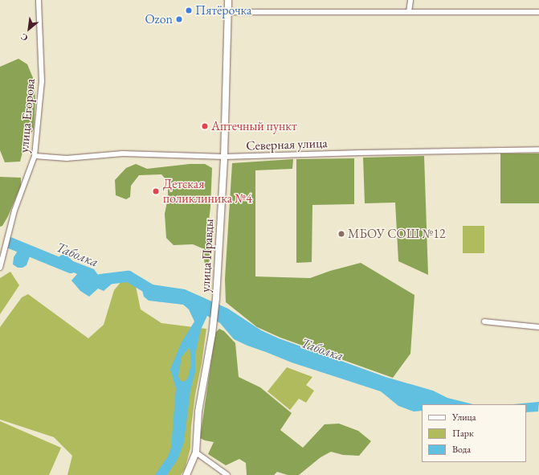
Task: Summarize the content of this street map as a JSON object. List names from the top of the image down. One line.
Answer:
{"streets":{"street":["улица Егорова","Северная улица","улица Правды"]},"crossings":[["улица Егорова","Северная улица"],["Северная улица","улица Правды"]],"water":["Таболка"],"places":["Пятёрочка","Ozon","Аптечный пункт","Детская поликлиника №4","МБОУ СОШ №12"],"legend":["Улица","Парк","Вода"],"north":"bottom left"}
